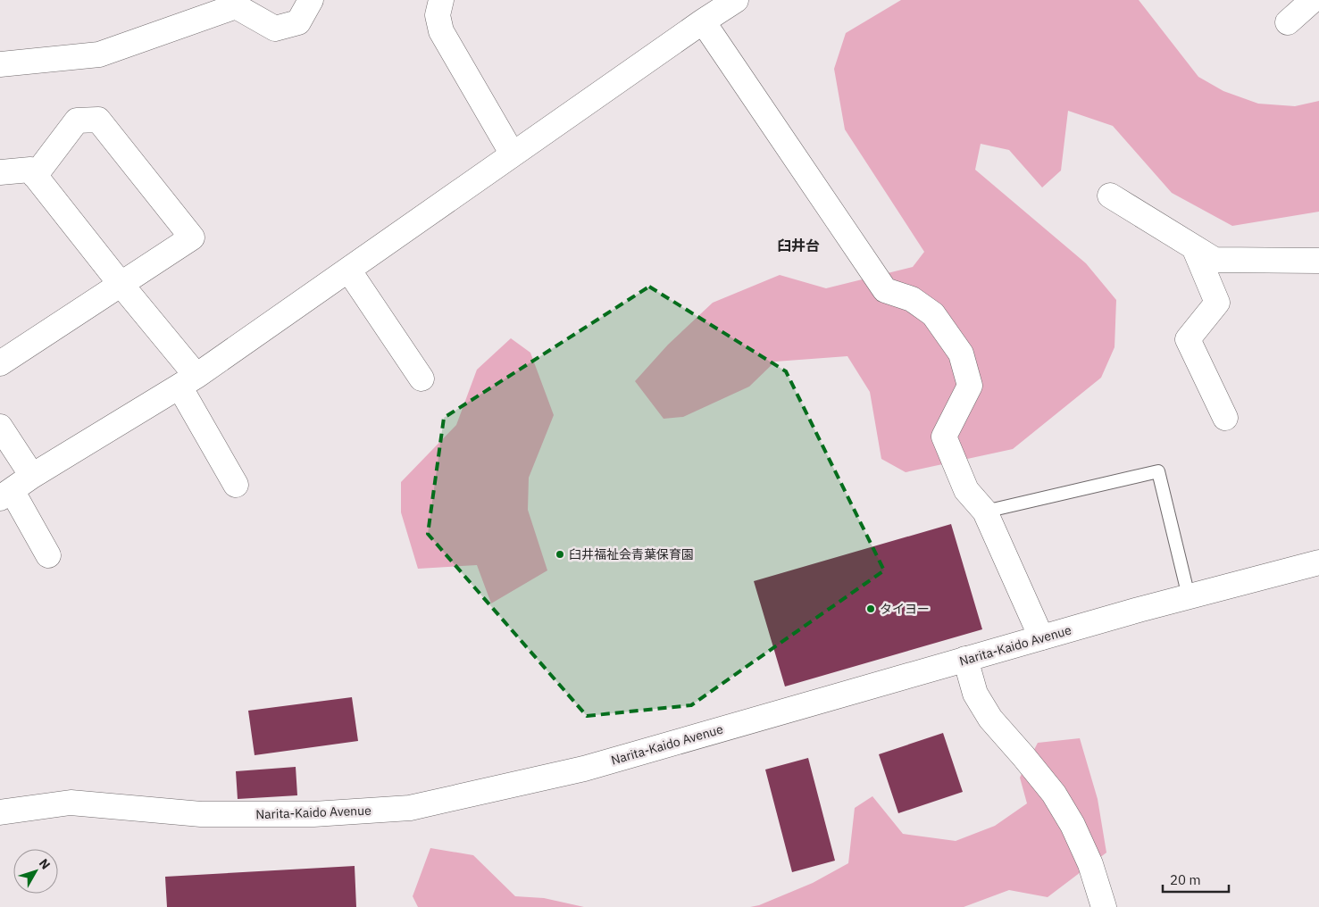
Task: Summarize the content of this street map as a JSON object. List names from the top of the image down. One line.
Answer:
{"streets":{"main road":["Narita-Kaido Avenue"]},"districts":["臼井台"],"places":["臼井福祉会青葉保育園","タイヨー"],"scale_bar":"20 m","north":"top right"}
